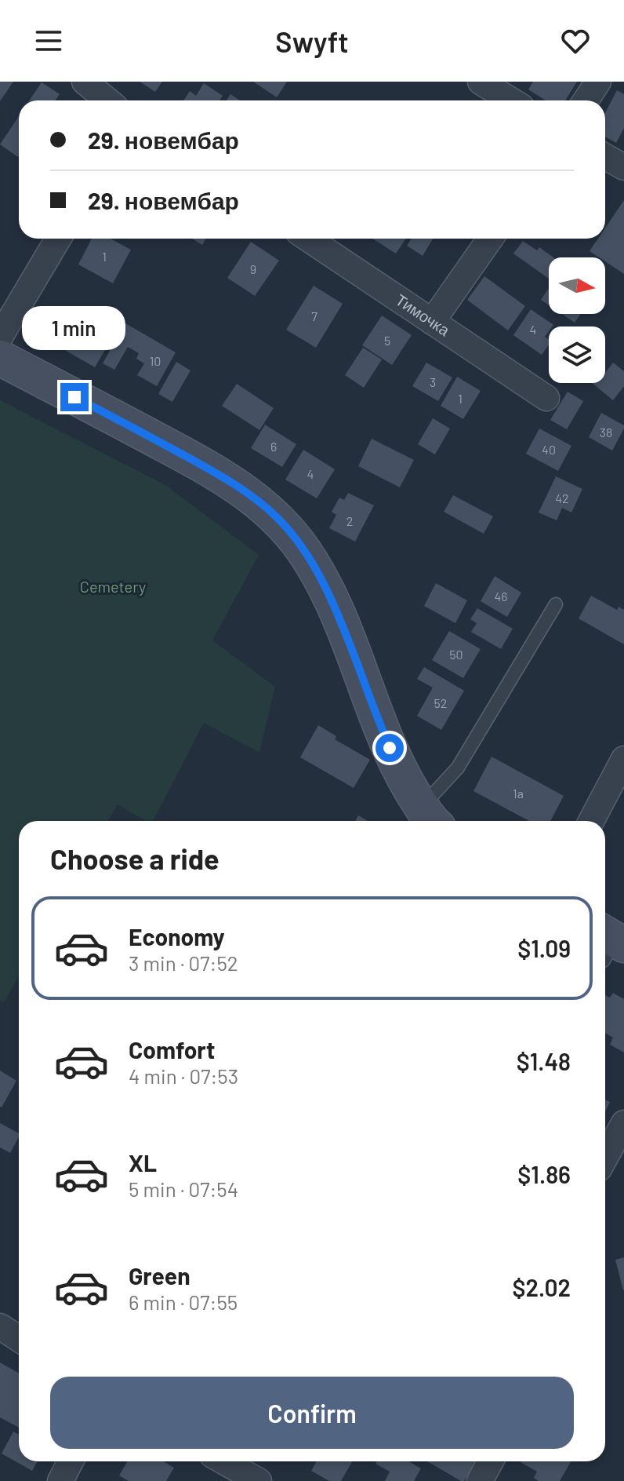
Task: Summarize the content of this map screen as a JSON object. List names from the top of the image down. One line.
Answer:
{"streets":{"street":["Тимочка"]},"parks":["Cemetery"],"house_numbers":["1","9","7","4","5","10","3","1","38","6","40","4","42","2","46","50","52","1a"],"north":"right","page":{"header":"Swyft","banner":["29. новембар","29. новембар"],"bubble":"1 min","heading":"Choose a ride","list":[{"name":"Economy","note":"3 min · 07:52","value":"$1.09"},{"name":"Comfort","note":"4 min · 07:53","value":"$1.48"},{"name":"XL","note":"5 min · 07:54","value":"$1.86"},{"name":"Green","note":"6 min · 07:55","value":"$2.02"}],"buttons":"Confirm"}}
